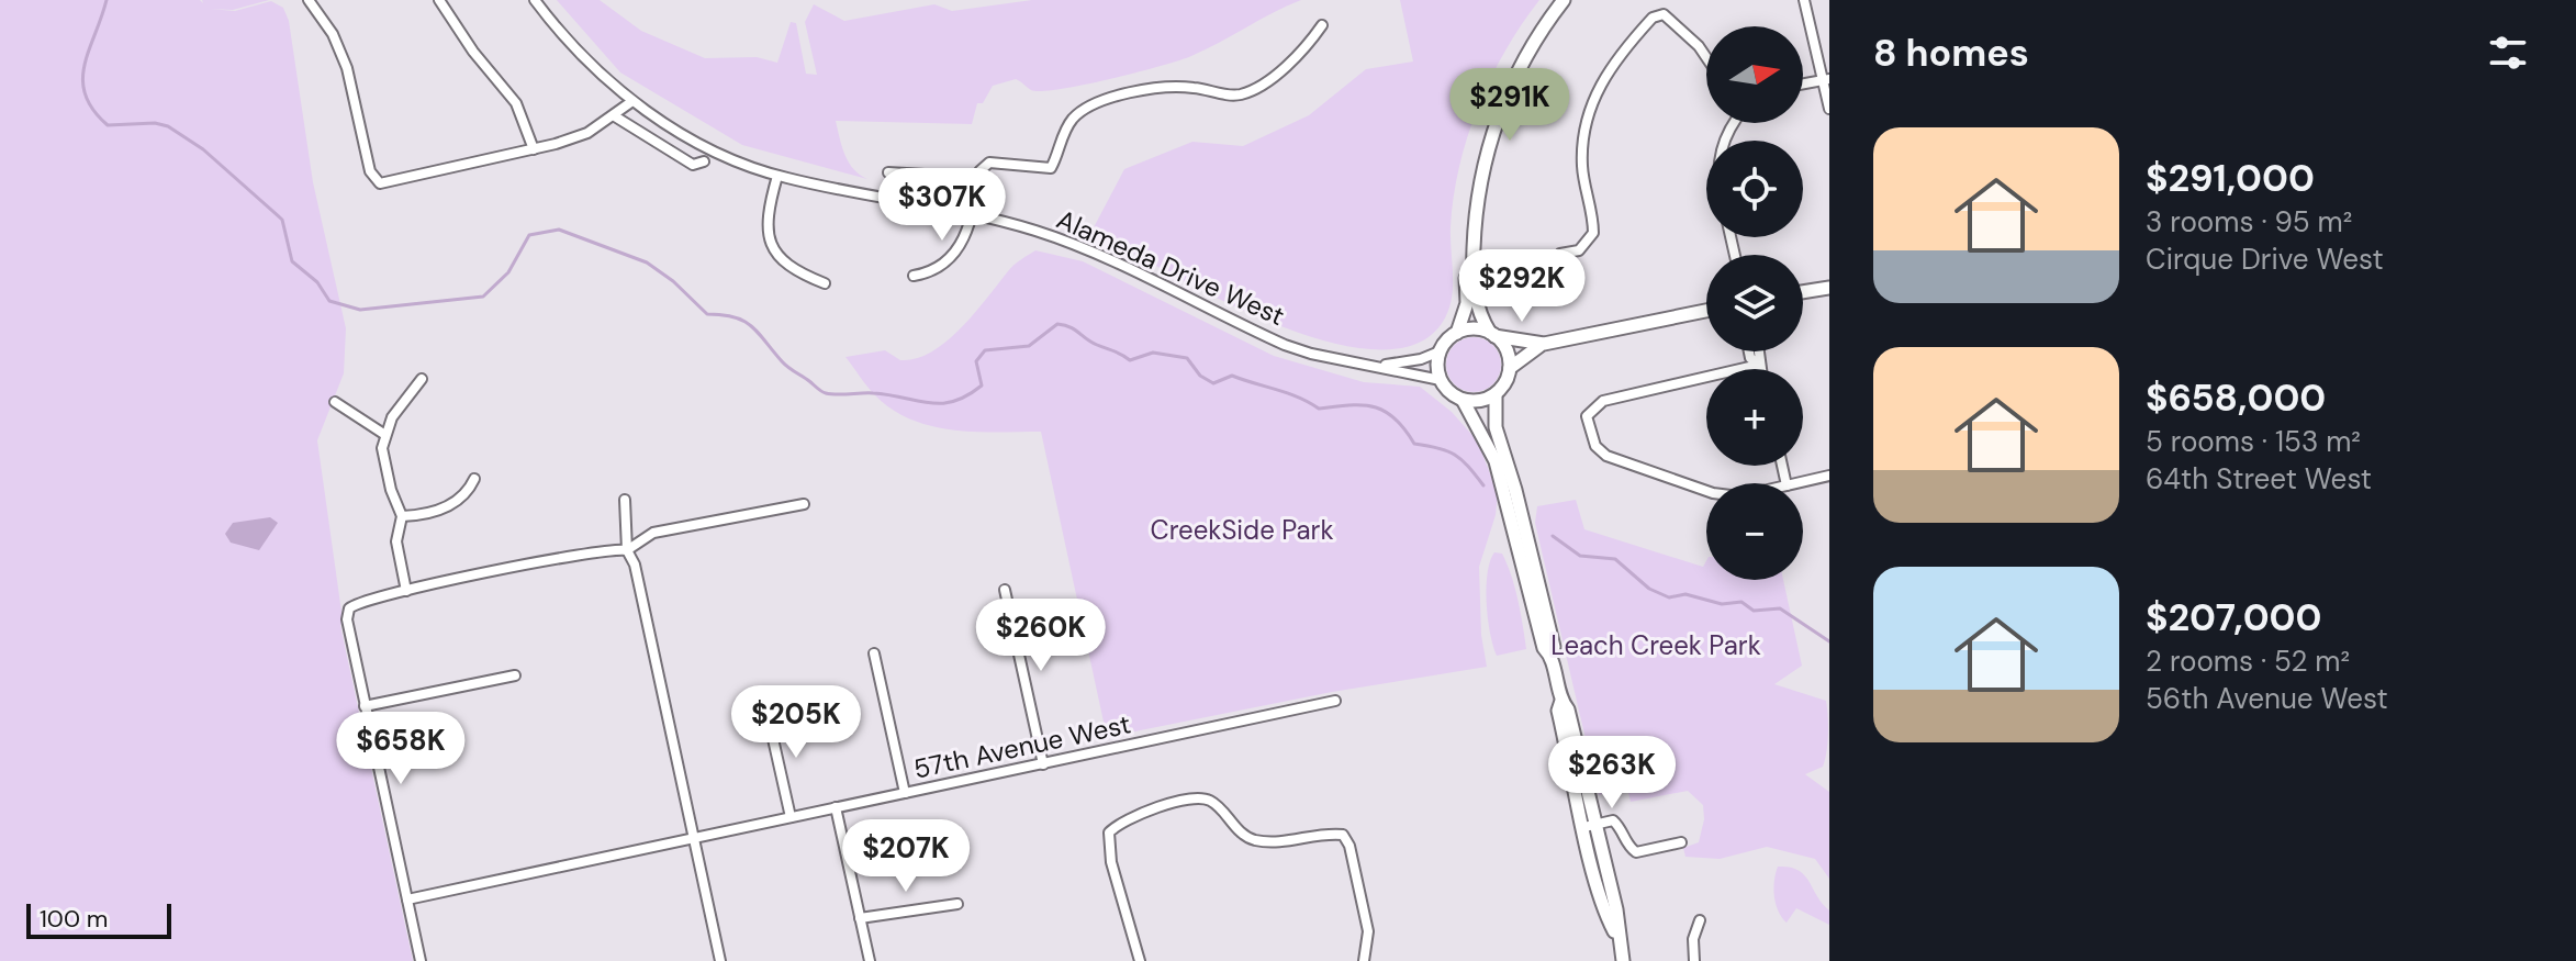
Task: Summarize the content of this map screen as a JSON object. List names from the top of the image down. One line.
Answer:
{"streets":{"street":["Alameda Drive West","57th Avenue West"]},"parks":["CreekSide Park","Leach Creek Park"],"scale_bar":"100 m","north":"right","page":{"heading":"8 homes","map_buttons":["+","−"],"price":["$291K","$307K","$292K","$260K","$205K","$658K","$263K","$207K"],"list":[{"name":"$291,000","note":"3 rooms · 95 m² · Cirque Drive West"},{"name":"$658,000","note":"5 rooms · 153 m² · 64th Street West"},{"name":"$207,000","note":"2 rooms · 52 m² · 56th Avenue West"}],"scale":"100 m"}}
